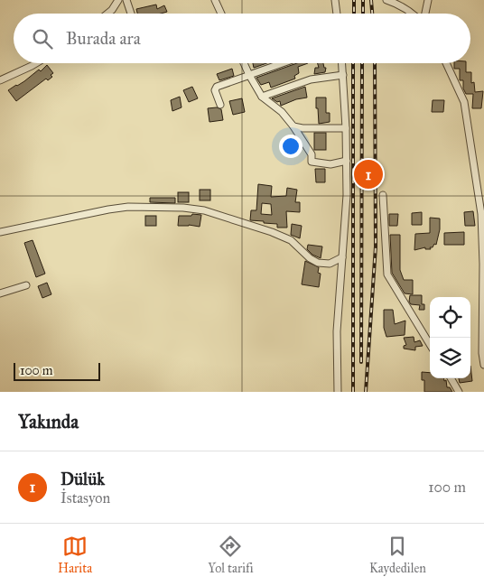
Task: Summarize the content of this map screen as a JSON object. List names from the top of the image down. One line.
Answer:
{"scale_bar":"100 m","page":{"search":"Burada ara","pins":"1","scale":"100 m","heading":"Yakında","list":[{"mark":"1","name":"Dülük","note":"İstasyon","value":"100 m"}],"nav":["Harita","Yol tarifi","Kaydedilen"]}}
